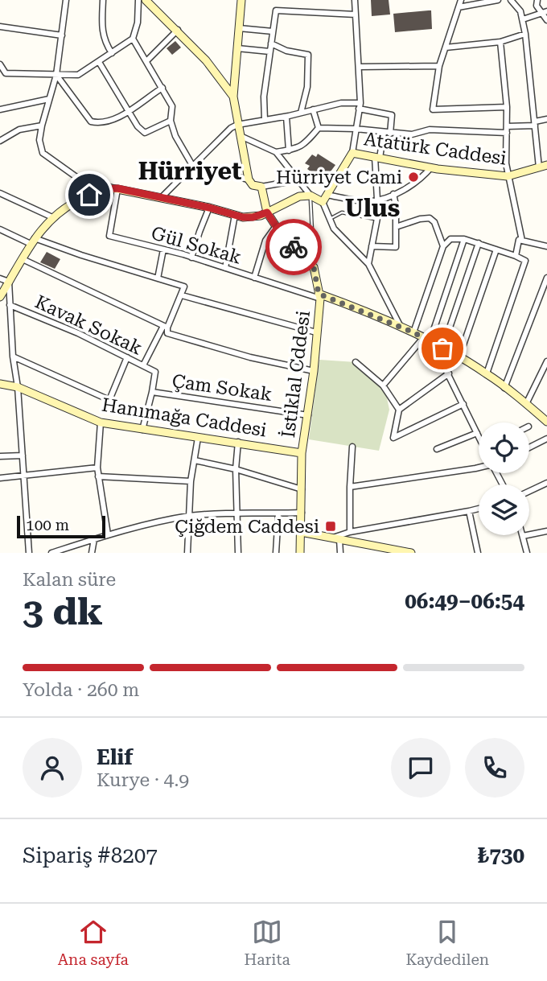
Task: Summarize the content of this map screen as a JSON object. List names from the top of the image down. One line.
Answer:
{"streets":{"main road":["Atatürk Caddesi","İstiklal Cddesi","Hanımağa Caddesi"],"street":["Gül Sokak","Kavak Sokak","Çam Sokak"]},"crossings":[["Gül Sokak","İstiklal Cddesi"],["Kavak Sokak","Çam Sokak"],["İstiklal Cddesi","Çam Sokak"],["İstiklal Cddesi","Hanımağa Caddesi"]],"districts":["Hürriyet","Ulus"],"places":{"other":["Hürriyet Cami"],"transit":["Çiğdem Caddesi"]},"scale_bar":"100 m","page":{"scale":"100 m","heading":["3 dk","Kalan süre","06:49–06:54"],"panel":["Elif","Kurye · 4.9","Sipariş #8207","₺730"],"bar":"Yolda · 260 m","tabs":["Ana sayfa","Harita","Kaydedilen"]}}
